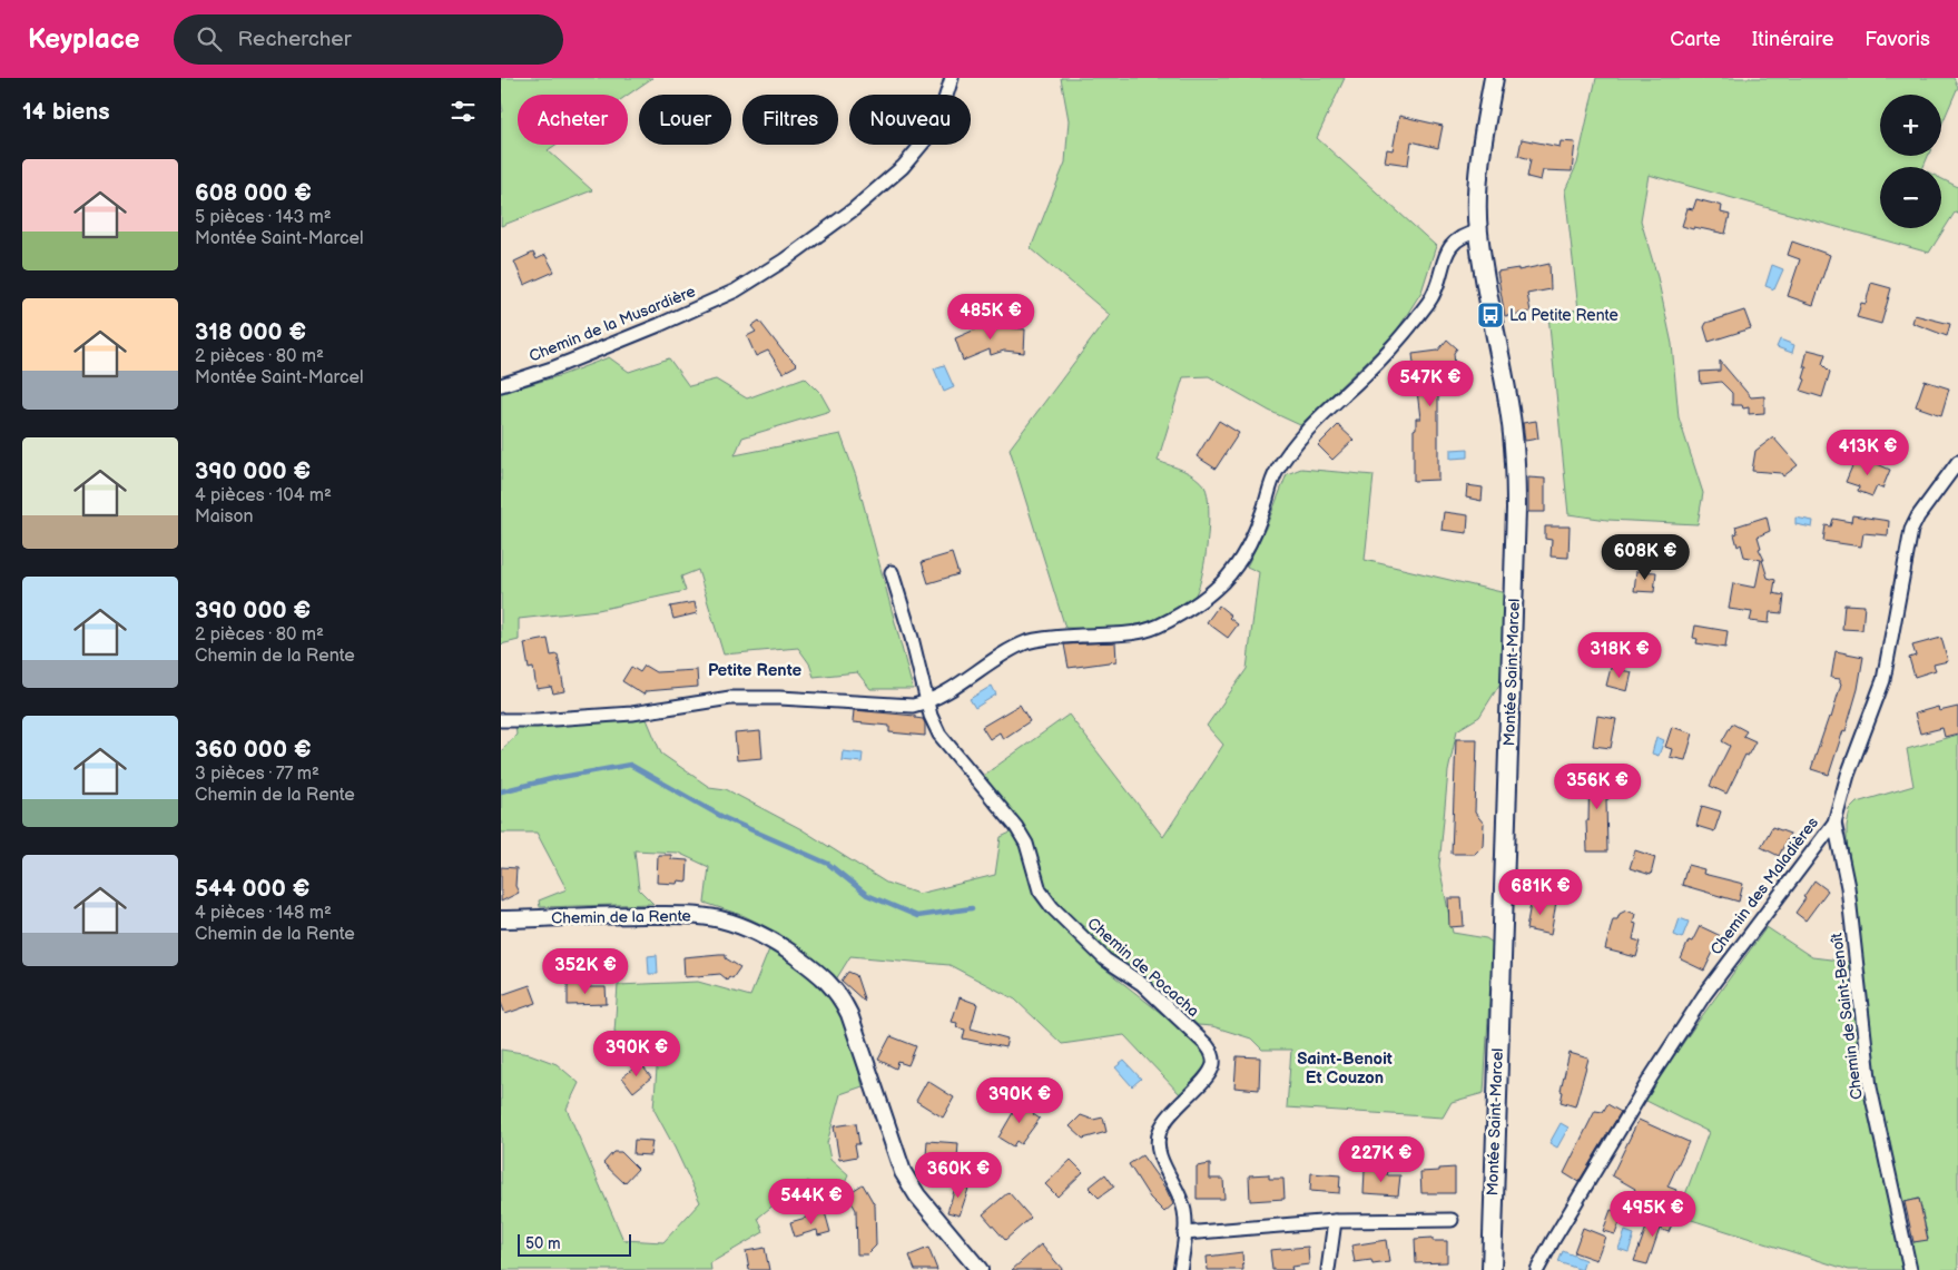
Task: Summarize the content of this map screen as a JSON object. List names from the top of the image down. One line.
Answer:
{"streets":{"main road":["Montée Saint-Marcel"],"street":["Chemin de la Musardière","Chemin des Maladières","Chemin de la Rente","Chemin de Pocacha","Chemin de Saint-Benoît"]},"crossings":[["Chemin des Maladières","Chemin de Saint-Benoît"]],"districts":["Petite Rente","Saint-Benoit Et Couzon"],"places":{"bus stop":["La Petite Rente"]},"scale_bar":"50 m","page":{"header":"Keyplace","search":"Rechercher","nav":["Carte","Itinéraire","Favoris"],"heading":"14 biens","map_buttons":["+","−"],"chip":["Acheter","Louer","Filtres","Nouveau"],"list":[{"name":"608 000 €","note":"5 pièces · 143 m² · Montée Saint-Marcel"},{"name":"318 000 €","note":"2 pièces · 80 m² · Montée Saint-Marcel"},{"name":"390 000 €","note":"4 pièces · 104 m² · Maison"},{"name":"390 000 €","note":"2 pièces · 80 m² · Chemin de la Rente"},{"name":"360 000 €","note":"3 pièces · 77 m² · Chemin de la Rente"},{"name":"544 000 €","note":"4 pièces · 148 m² · Chemin de la Rente"}],"price":["485K €","547K €","413K €","608K €","318K €","356K €","681K €","352K €","390K €","390K €","227K €","360K €","544K €","495K €"],"scale":"50 m"}}
